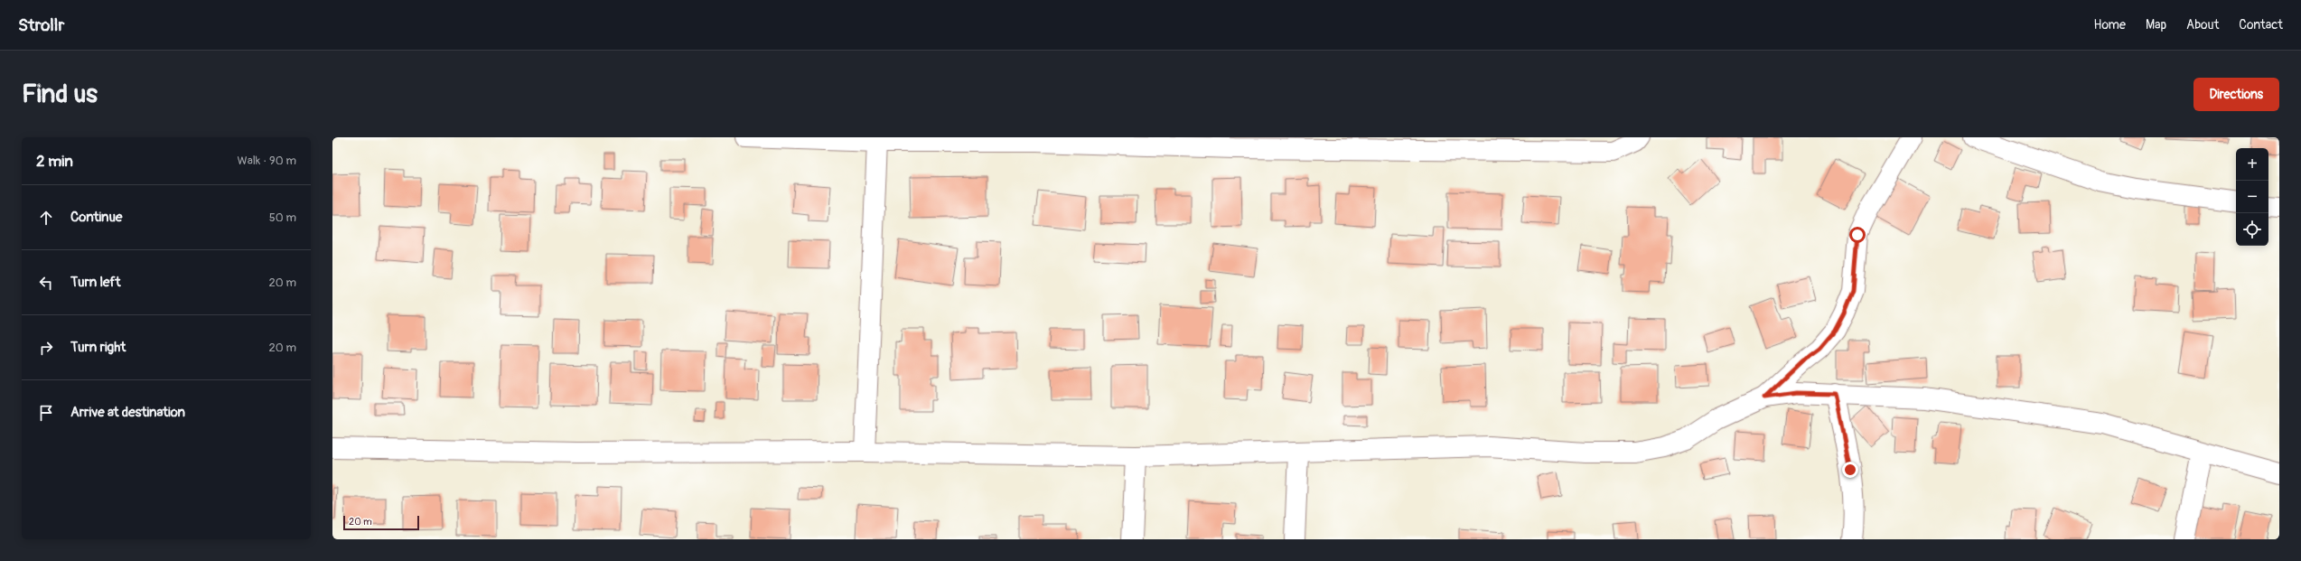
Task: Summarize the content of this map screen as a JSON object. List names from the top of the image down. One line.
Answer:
{"scale_bar":"20 m","page":{"header":"Strollr","nav":["Home","Map","About","Contact"],"buttons":"Directions","title":"Find us","heading":["2 min","Walk · 90 m"],"map_buttons":["+","−"],"list":[["Continue","50 m"],["Turn left","20 m"],["Turn right","20 m"],"Arrive at destination"],"scale":"20 m"}}
